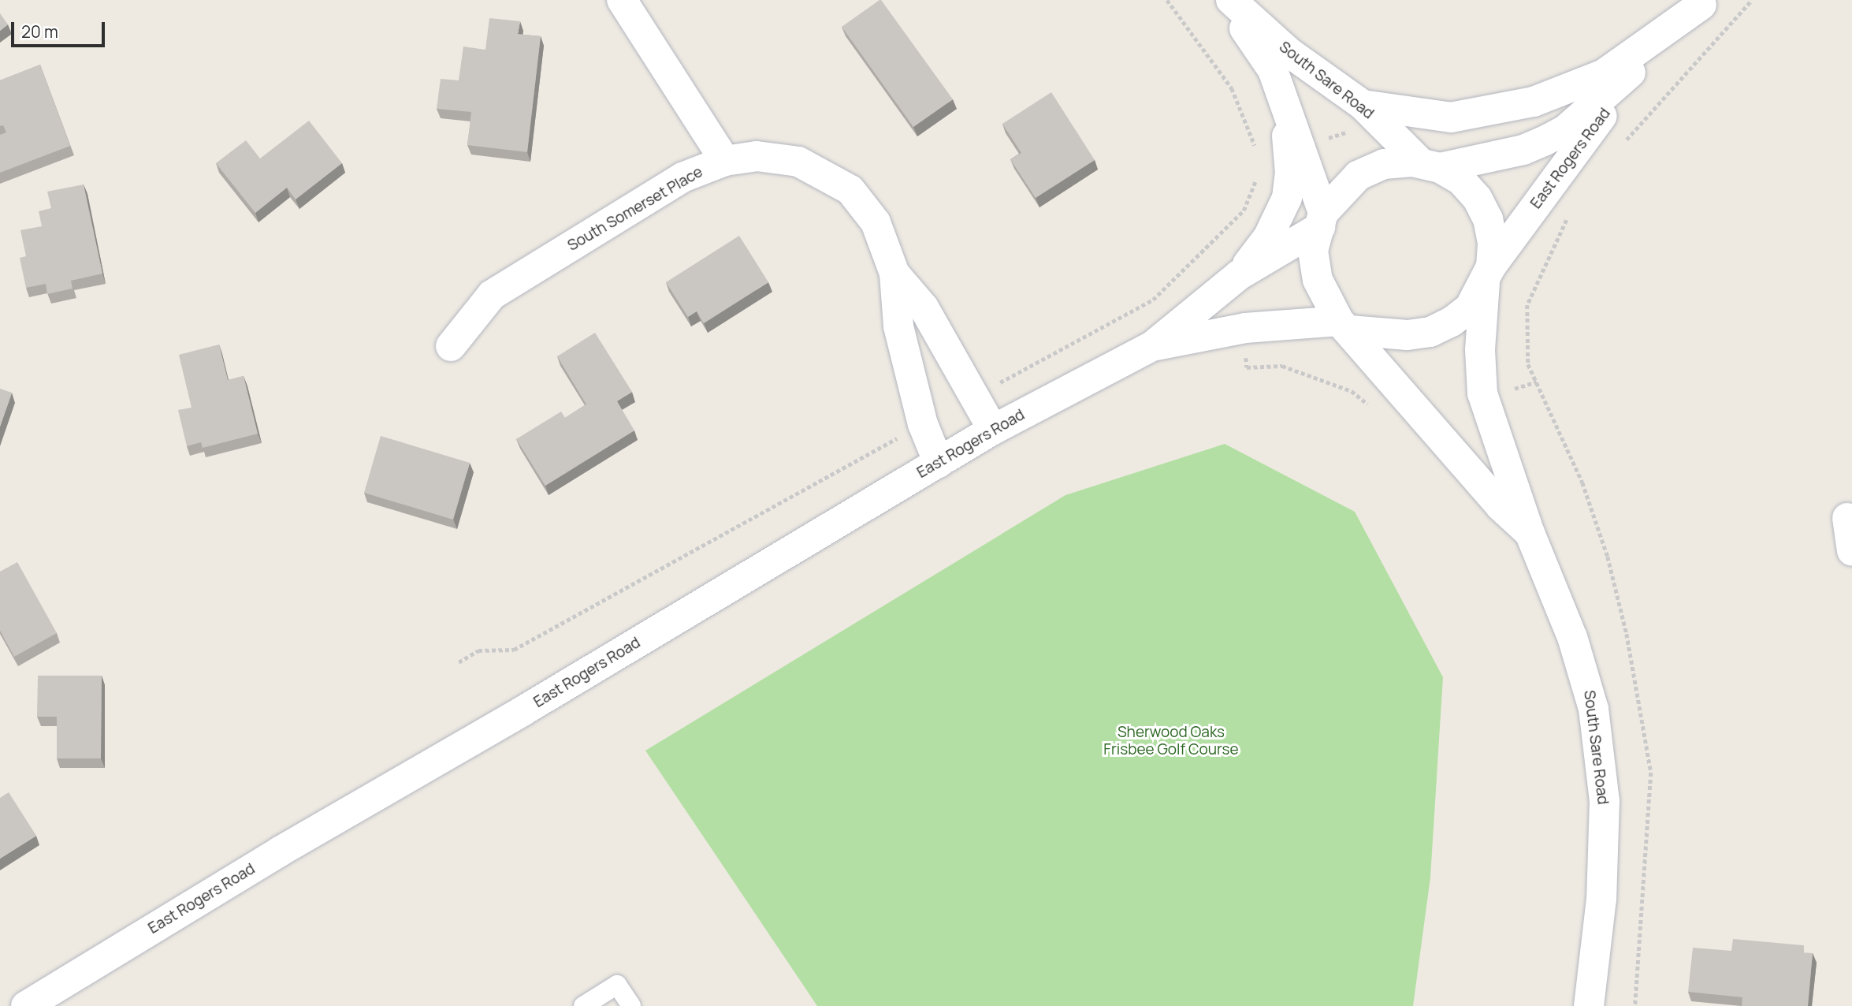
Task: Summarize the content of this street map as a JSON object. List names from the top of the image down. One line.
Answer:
{"streets":{"main road":["South Sare Road","East Rogers Road","South Somerset Place"]},"crossings":[["South Sare Road","East Rogers Road"],["East Rogers Road","South Somerset Place"]],"parks":["Sherwood Oaks Frisbee Golf Course"],"scale_bar":"20 m"}
